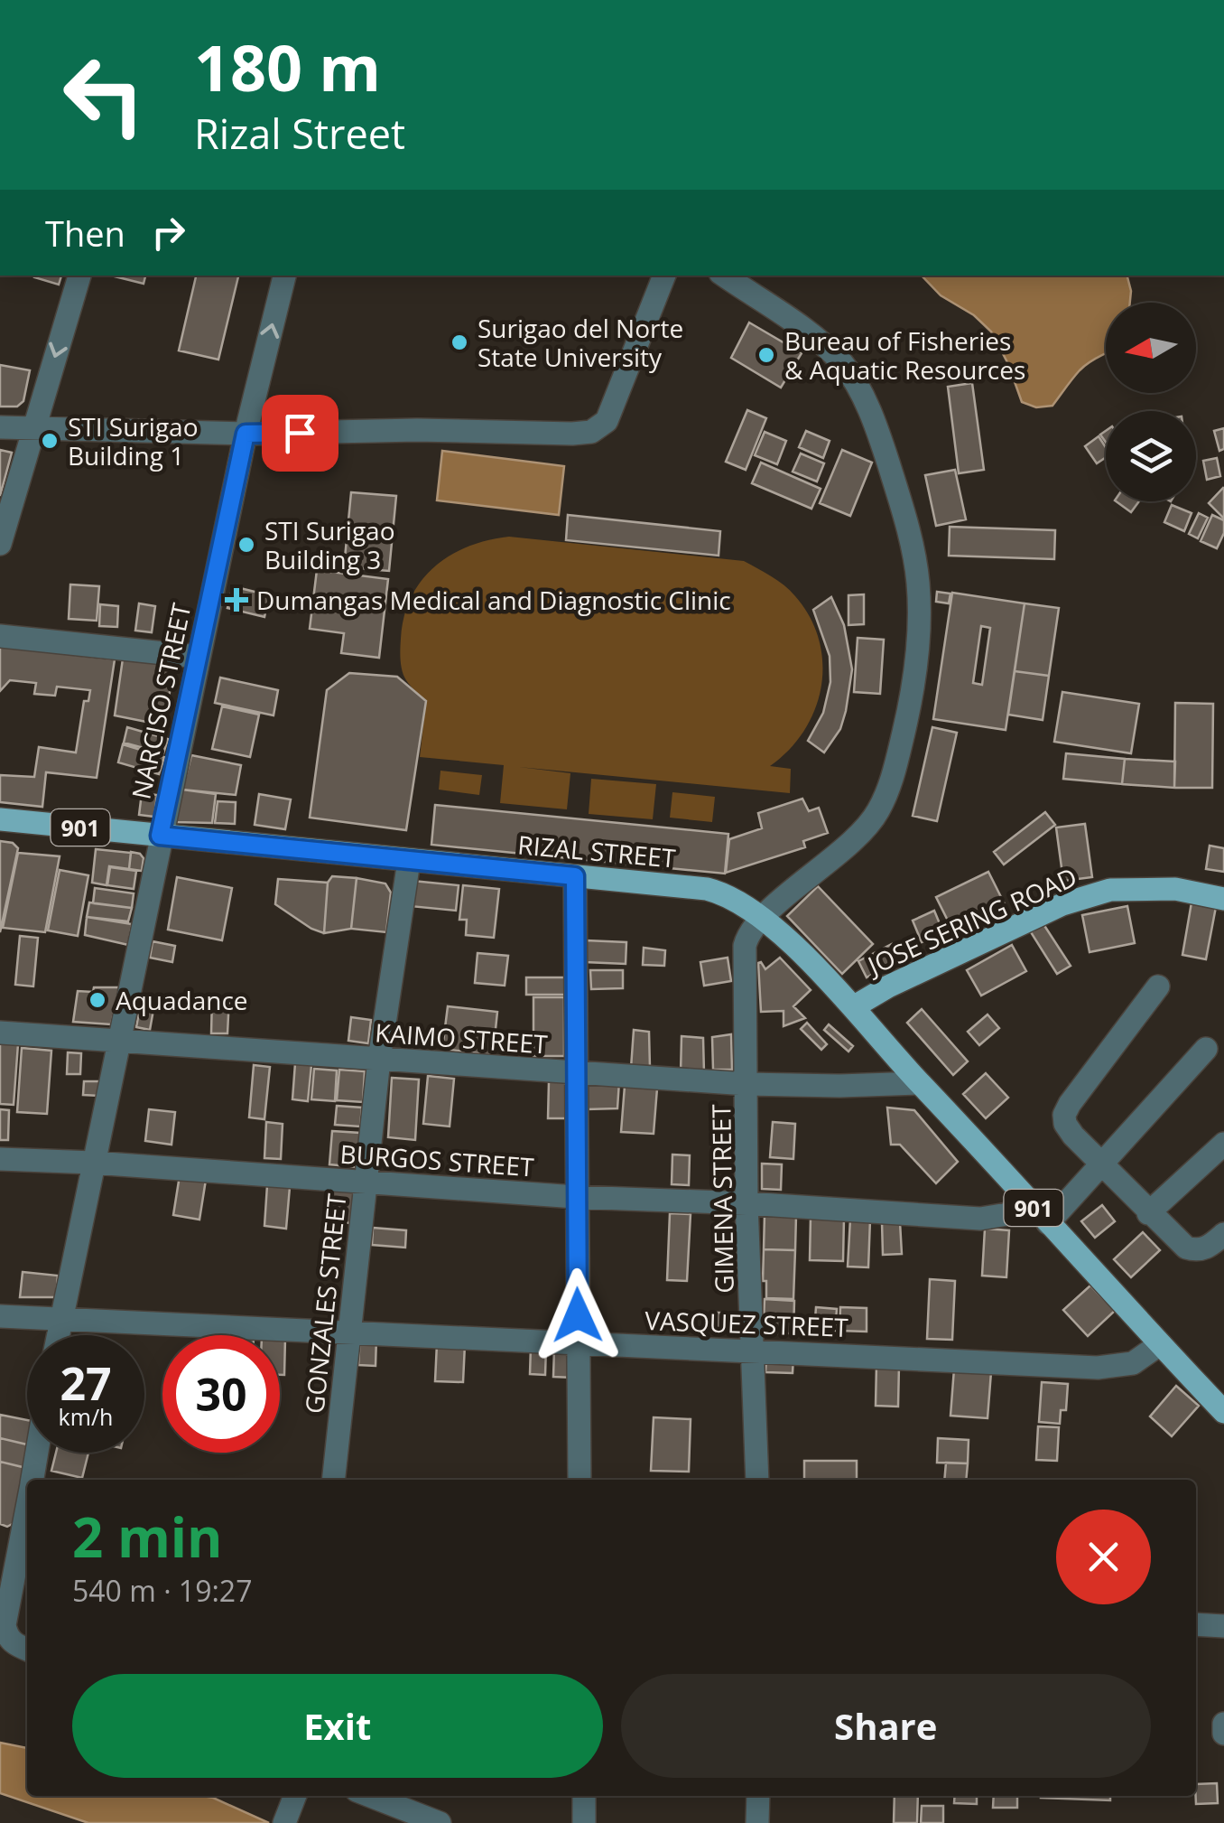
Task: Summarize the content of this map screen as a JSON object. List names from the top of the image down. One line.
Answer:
{"streets":{"main road":["901","RIZAL STREET","JOSE SERING ROAD"],"street":["NARCISO STREET","KAIMO STREET","BURGOS STREET","GIMENA STREET","GONZALES STREET","VASQUEZ STREET"]},"crossings":[["NARCISO STREET","RIZAL STREET"],["NARCISO STREET","KAIMO STREET"],["NARCISO STREET","BURGOS STREET"],["NARCISO STREET","VASQUEZ STREET"],["901","RIZAL STREET"],["901","VASQUEZ STREET"],["RIZAL STREET","JOSE SERING ROAD"],["RIZAL STREET","KAIMO STREET"],["RIZAL STREET","BURGOS STREET"],["RIZAL STREET","GIMENA STREET"],["RIZAL STREET","GONZALES STREET"],["RIZAL STREET","VASQUEZ STREET"],["KAIMO STREET","GIMENA STREET"],["KAIMO STREET","GONZALES STREET"],["BURGOS STREET","GIMENA STREET"],["BURGOS STREET","GONZALES STREET"],["GIMENA STREET","VASQUEZ STREET"],["GONZALES STREET","VASQUEZ STREET"]],"places":{"other":["Surigao del Norte State University","Bureau of Fisheries & Aquatic Resources","STI Surigao Building 1","STI Surigao Building 3","Aquadance"],"health":["Dumangas Medical and Diagnostic Clinic"]},"north":"left","page":{"turn":["180 m","Rizal Street"],"then":"Then","speed":"27 km/h","limit":"30","heading":["2 min","540 m · 19:27"],"buttons":["Exit","Share"]}}
